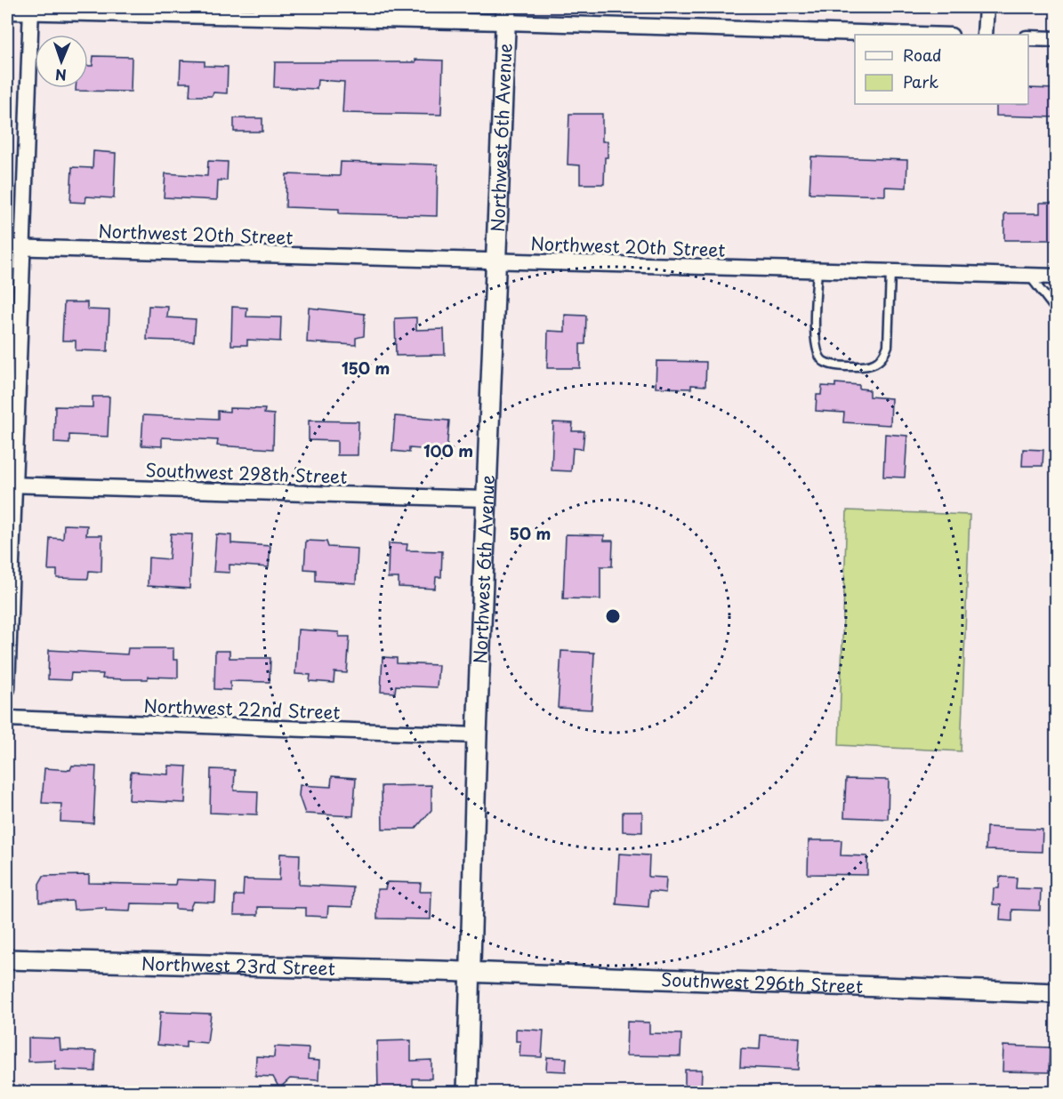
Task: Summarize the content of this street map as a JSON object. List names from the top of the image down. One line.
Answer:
{"streets":{"street":["Northwest 6th Avenue","Northwest 20th Street","Southwest 298th Street","Northwest 22nd Street","Northwest 23rd Street","Southwest 296th Street"]},"crossings":[["Northwest 6th Avenue","Northwest 20th Street"],["Northwest 6th Avenue","Southwest 298th Street"],["Northwest 6th Avenue","Northwest 22nd Street"],["Northwest 6th Avenue","Northwest 23rd Street"],["Northwest 6th Avenue","Southwest 296th Street"],["Northwest 23rd Street","Southwest 296th Street"]],"legend":["Road","Park"],"north":"bottom","rings":["150 m","100 m","50 m"]}
